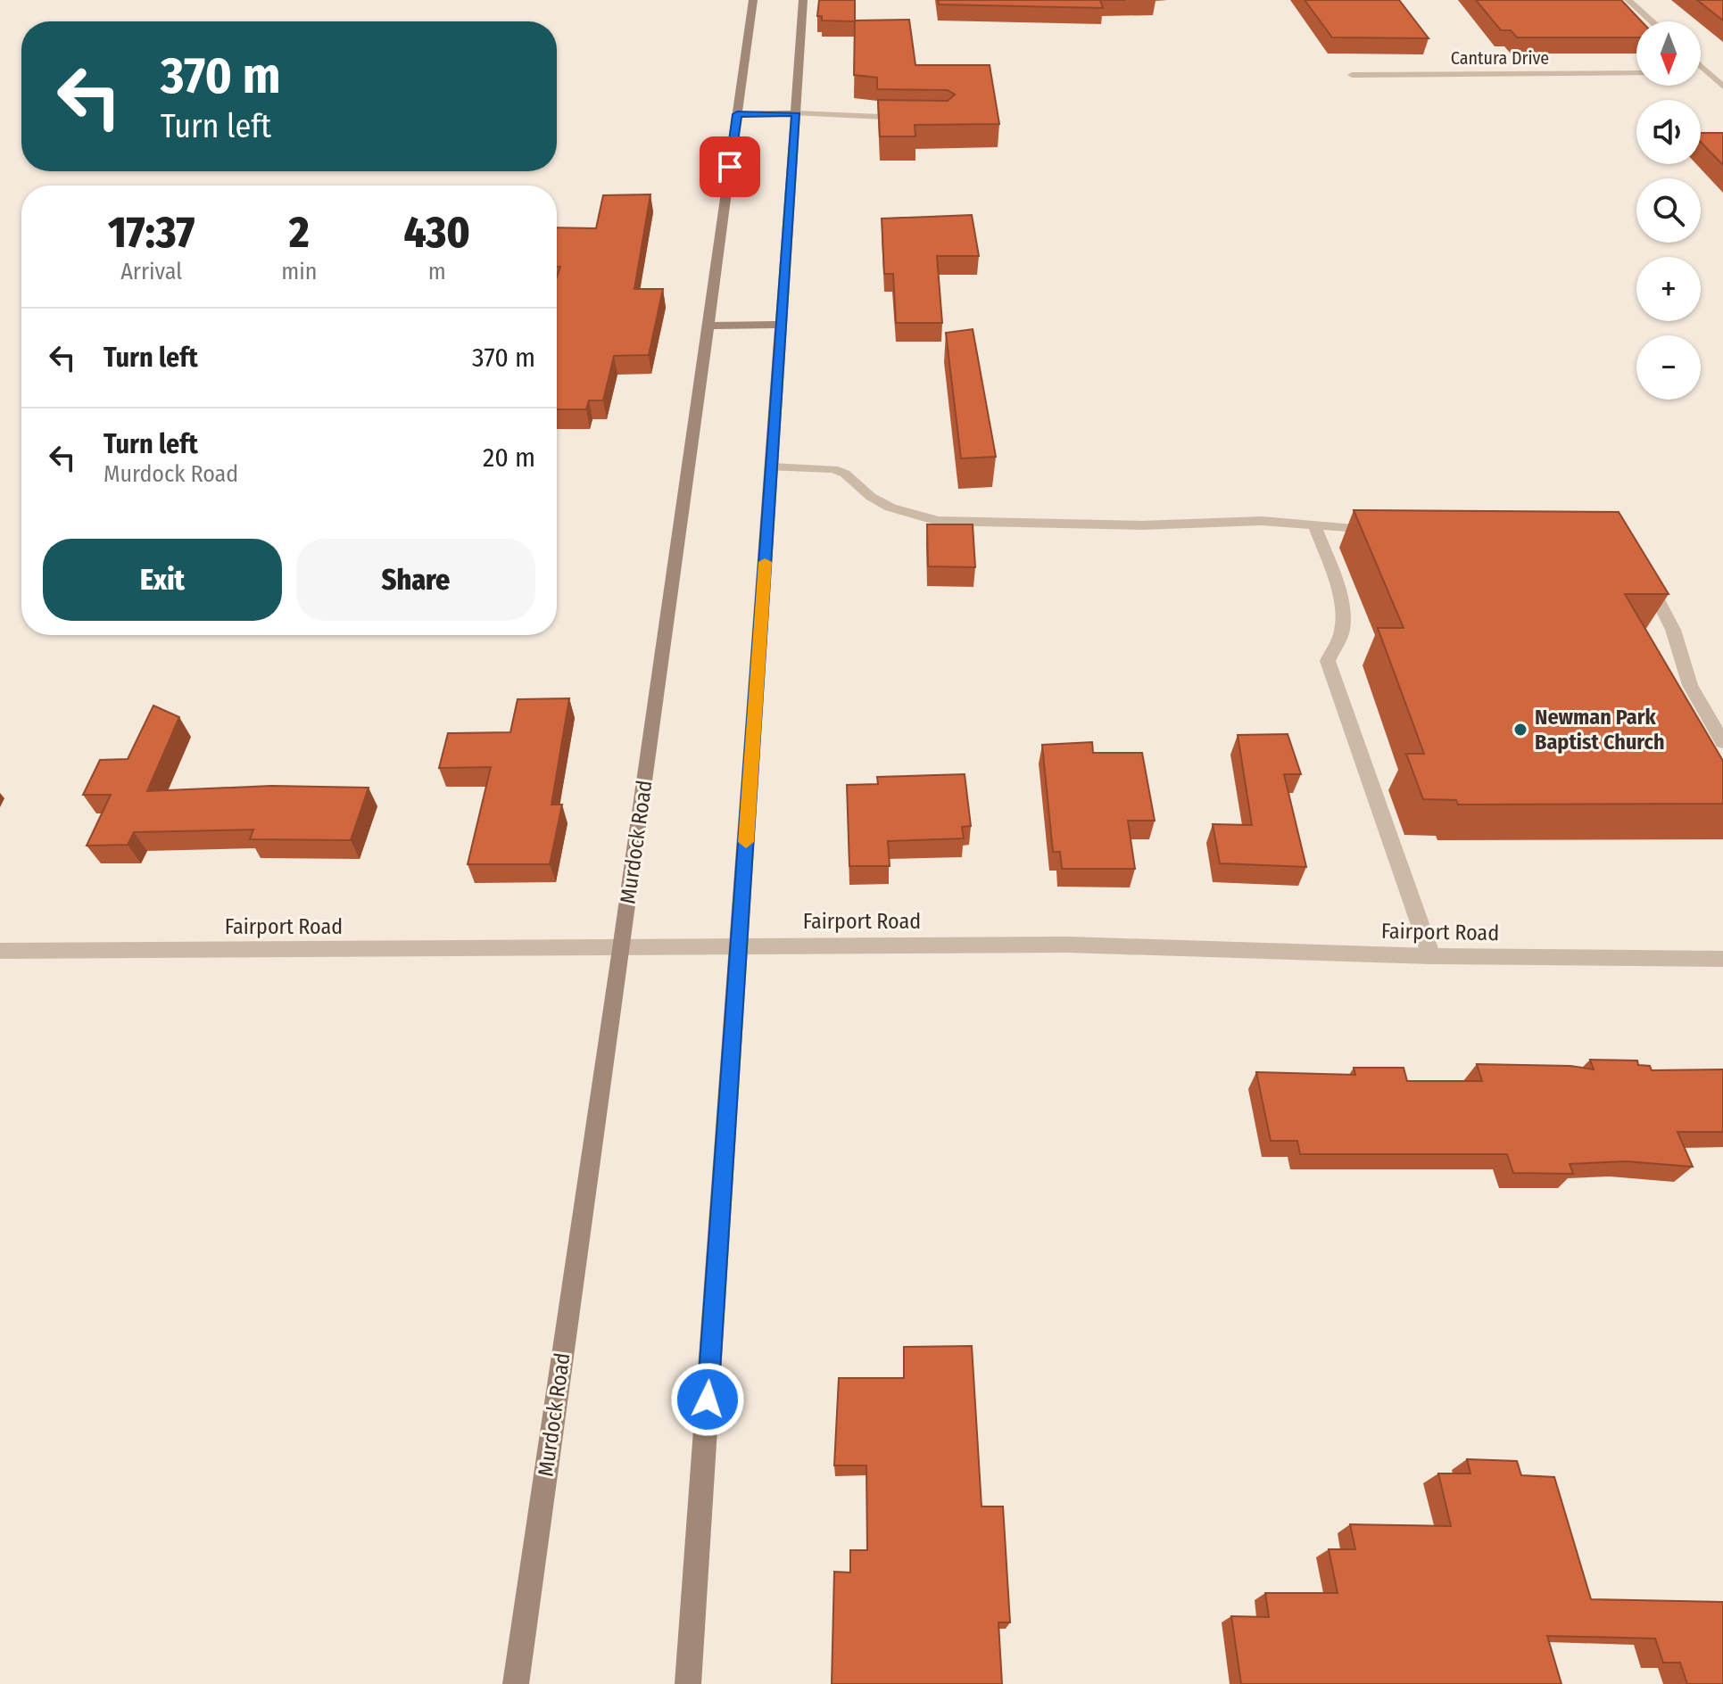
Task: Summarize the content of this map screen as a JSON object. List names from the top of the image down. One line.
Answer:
{"streets":{"main road":["Murdock Road"],"street":["Cantura Drive","Fairport Road"]},"crossings":[["Murdock Road","Fairport Road"]],"places":["Newman Park Baptist Church"],"north":"bottom","page":{"map_buttons":["+","−"],"turn":["370 m","Turn left"],"eta":["17:37","Arrival","2","min","430","m"],"list":[{"name":"Turn left","value":"370 m"},{"name":"Turn left","note":"Murdock Road","value":"20 m"}],"buttons":["Exit","Share"]}}
